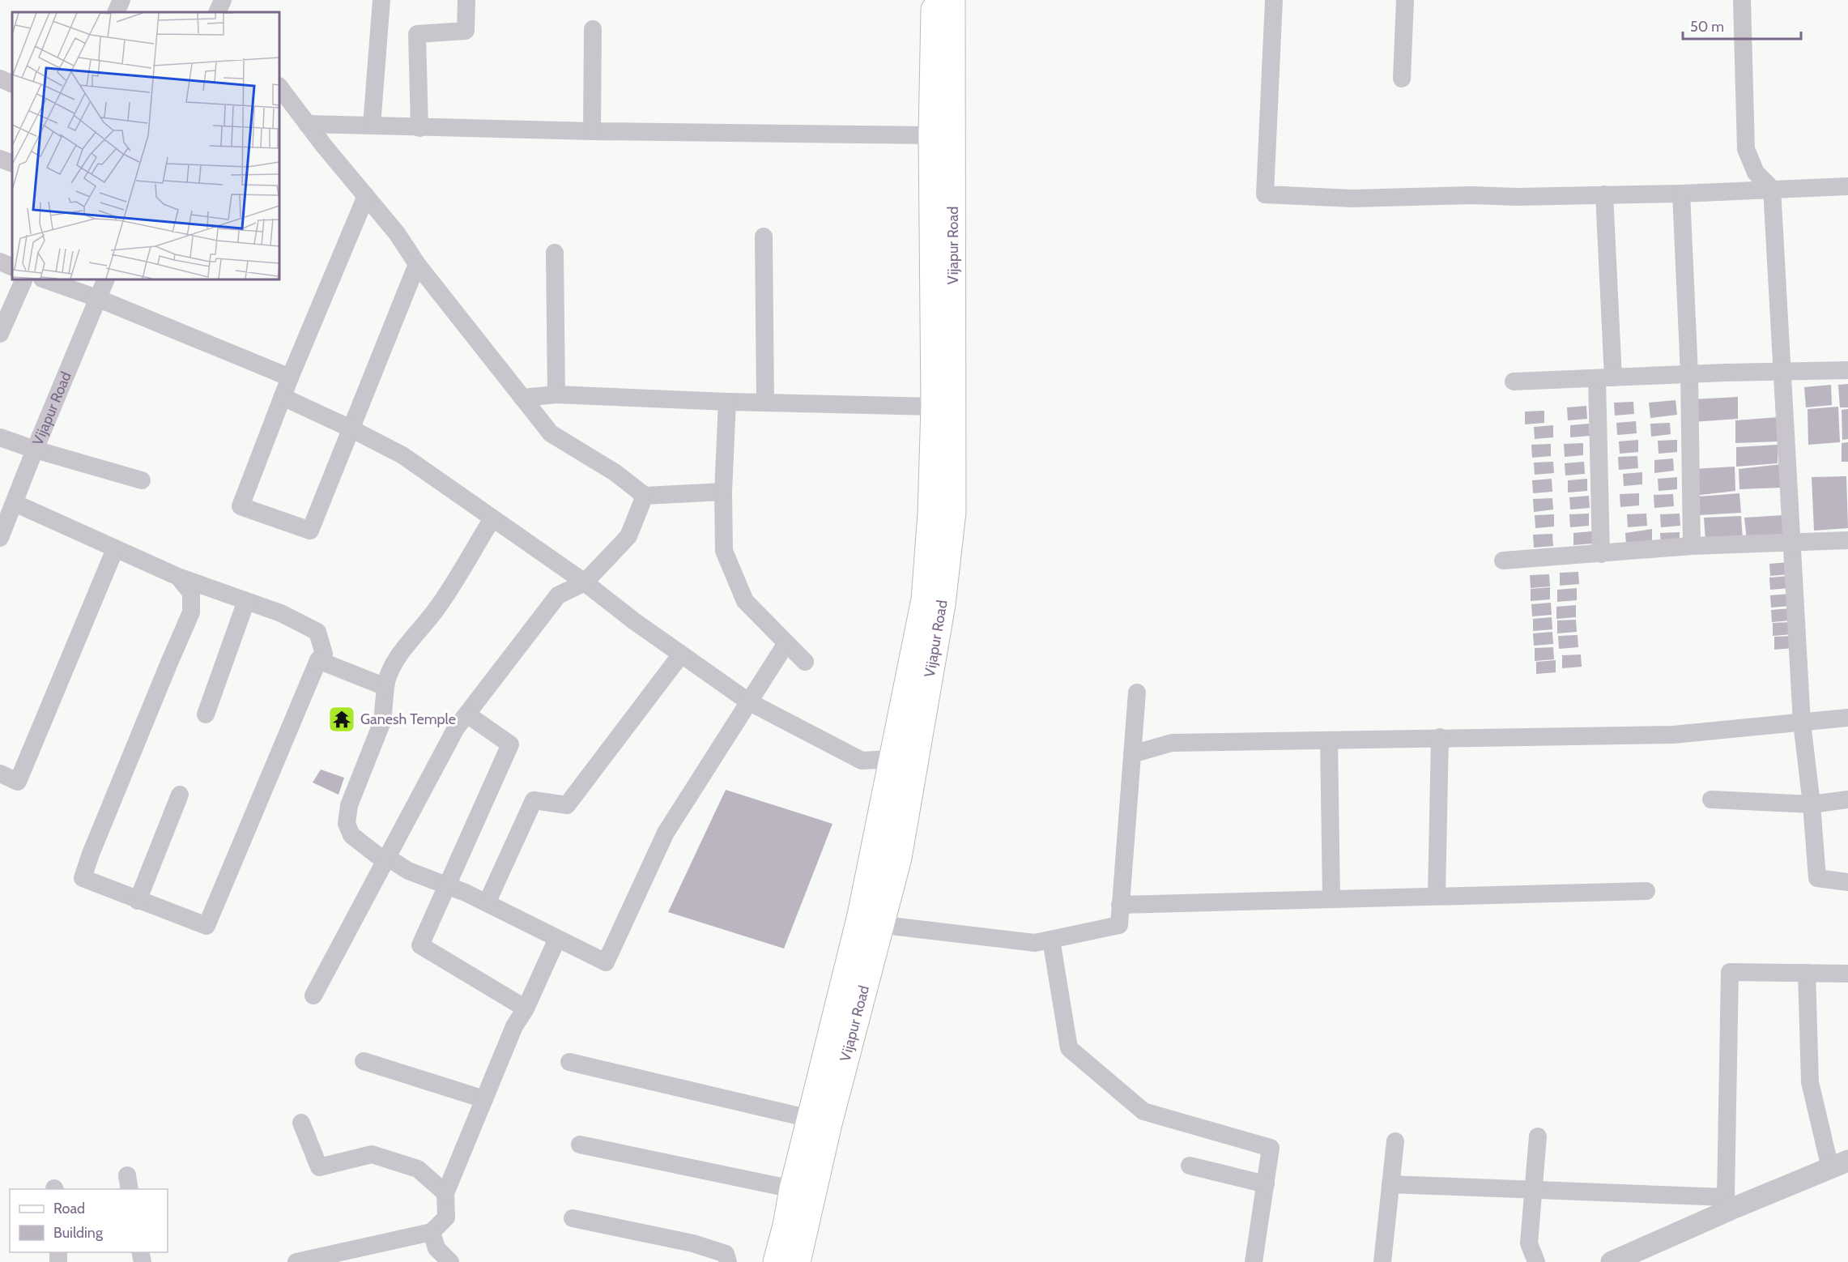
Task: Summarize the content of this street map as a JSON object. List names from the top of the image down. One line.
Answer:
{"streets":{"main road":["Vijapur Road"]},"places":{"temple":["Ganesh Temple"]},"legend":["Road","Building"],"scale_bar":"50 m"}
